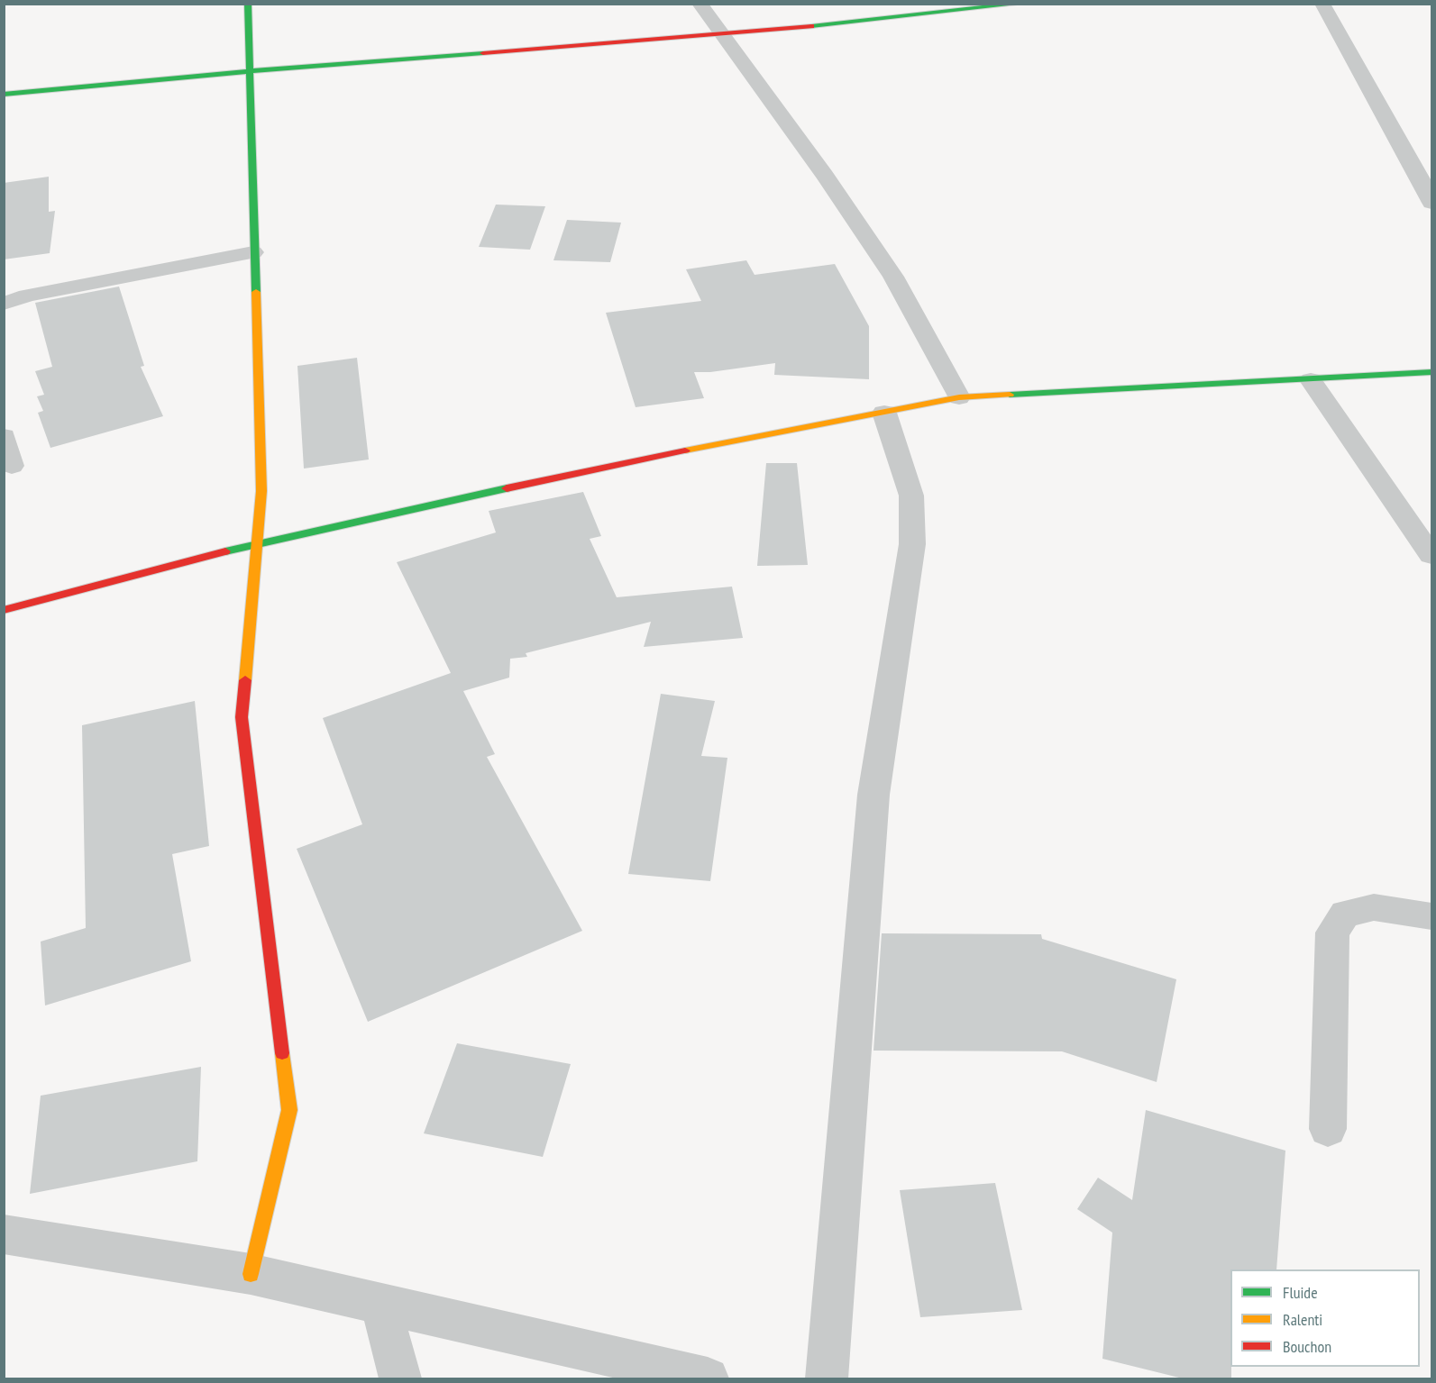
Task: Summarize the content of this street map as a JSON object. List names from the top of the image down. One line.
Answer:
{"legend":["Fluide","Ralenti","Bouchon"]}
